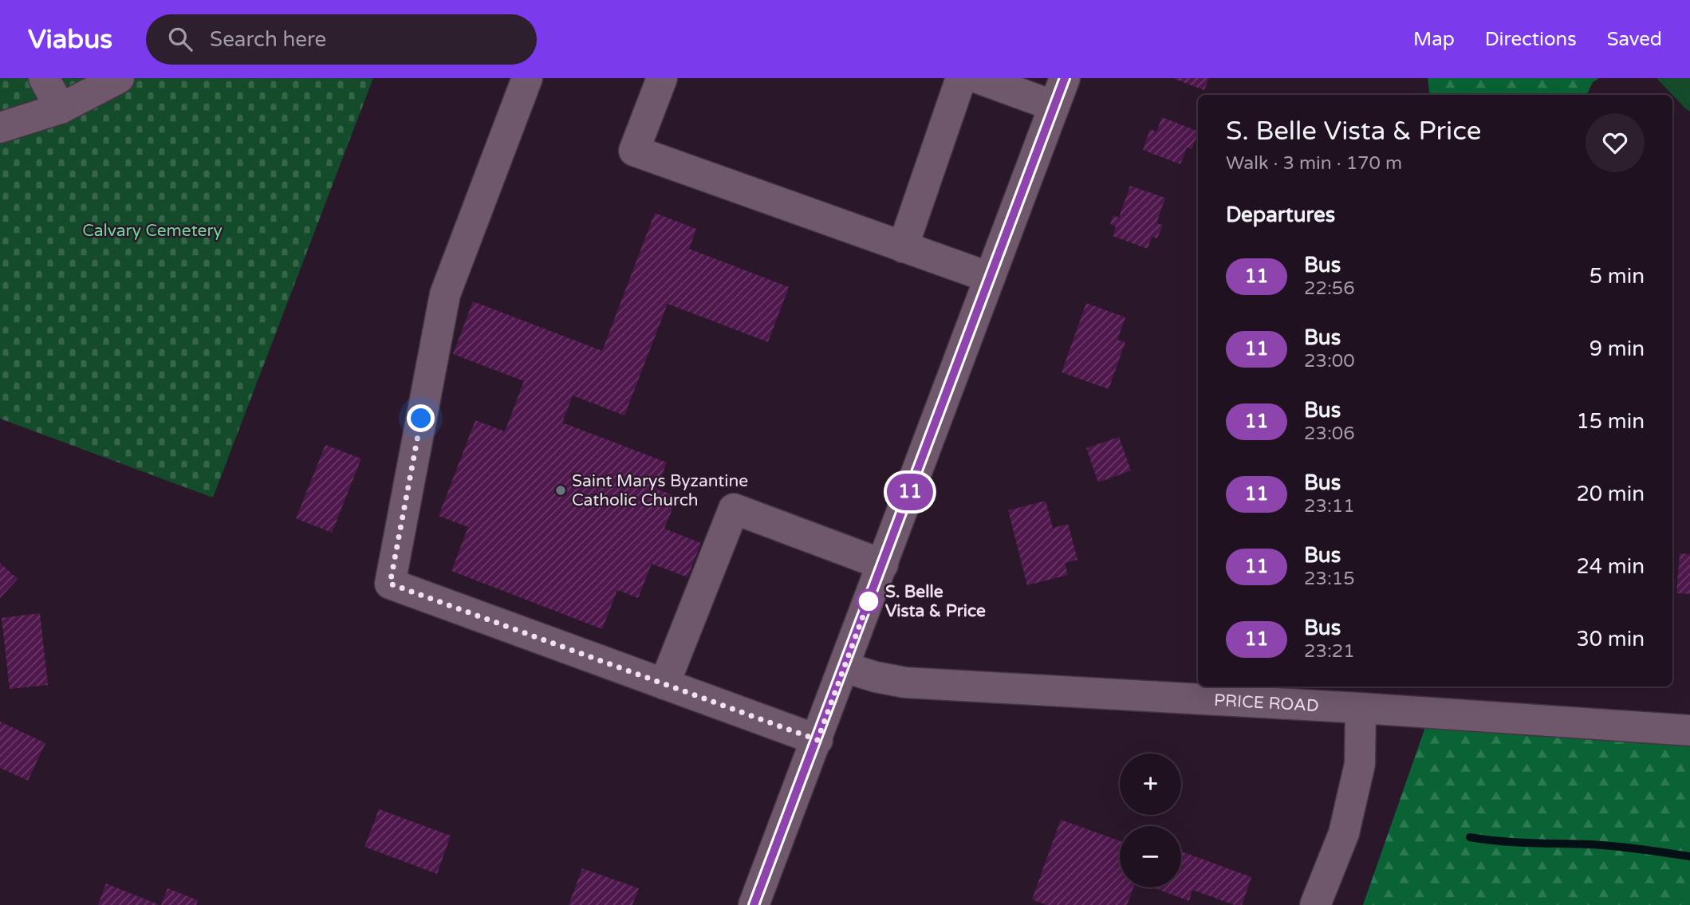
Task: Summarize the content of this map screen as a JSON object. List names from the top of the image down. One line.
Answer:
{"streets":{"street":["PRICE ROAD"]},"parks":["Calvary Cemetery"],"places":["Saint Marys Byzantine Catholic Church","S. Belle Vista & Price"],"lines":["bus line 11"],"page":{"header":"Viabus","search":"Search here","nav":["Map","Directions","Saved"],"on_map":"11","heading":[["S. Belle Vista & Price","Walk · 3 min · 170 m"],"Departures"],"list":[{"mark":"11","name":"Bus","note":"22:56","value":"5 min"},{"mark":"11","name":"Bus","note":"23:00","value":"9 min"},{"mark":"11","name":"Bus","note":"23:06","value":"15 min"},{"mark":"11","name":"Bus","note":"23:11","value":"20 min"},{"mark":"11","name":"Bus","note":"23:15","value":"24 min"},{"mark":"11","name":"Bus","note":"23:21","value":"30 min"}],"map_buttons":["+","−"]}}
